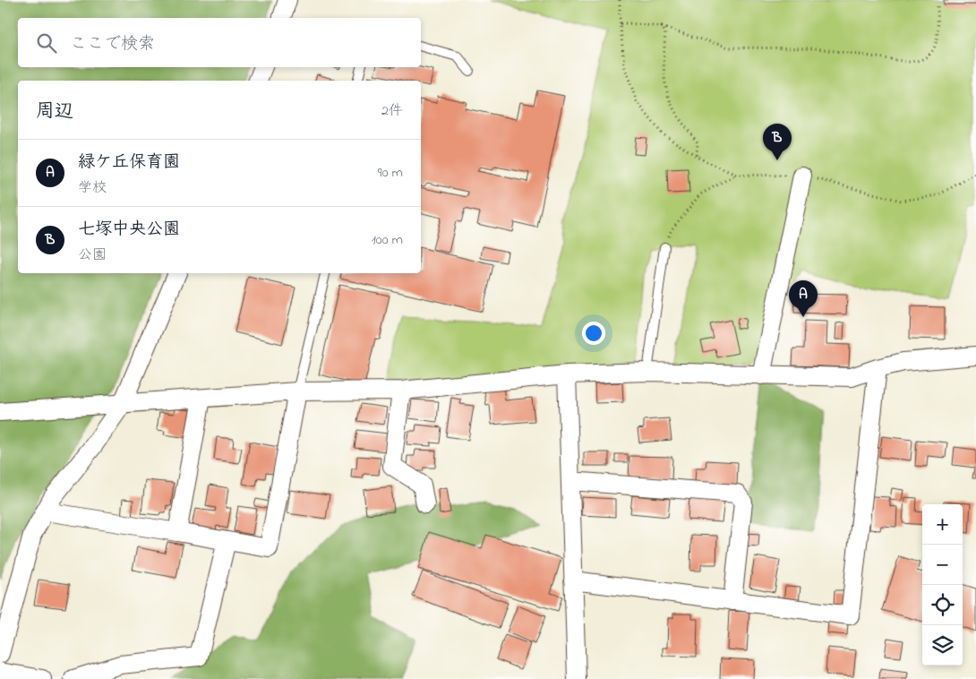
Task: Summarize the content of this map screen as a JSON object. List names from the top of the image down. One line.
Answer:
{"page":{"search":"ここで検索","heading":["周辺","2件"],"pins":["B","A"],"list":[{"mark":"A","name":"緑ケ丘保育園","note":"学校","value":"90 m"},{"mark":"B","name":"七塚中央公園","note":"公園","value":"100 m"}],"map_buttons":["+","−"]}}
